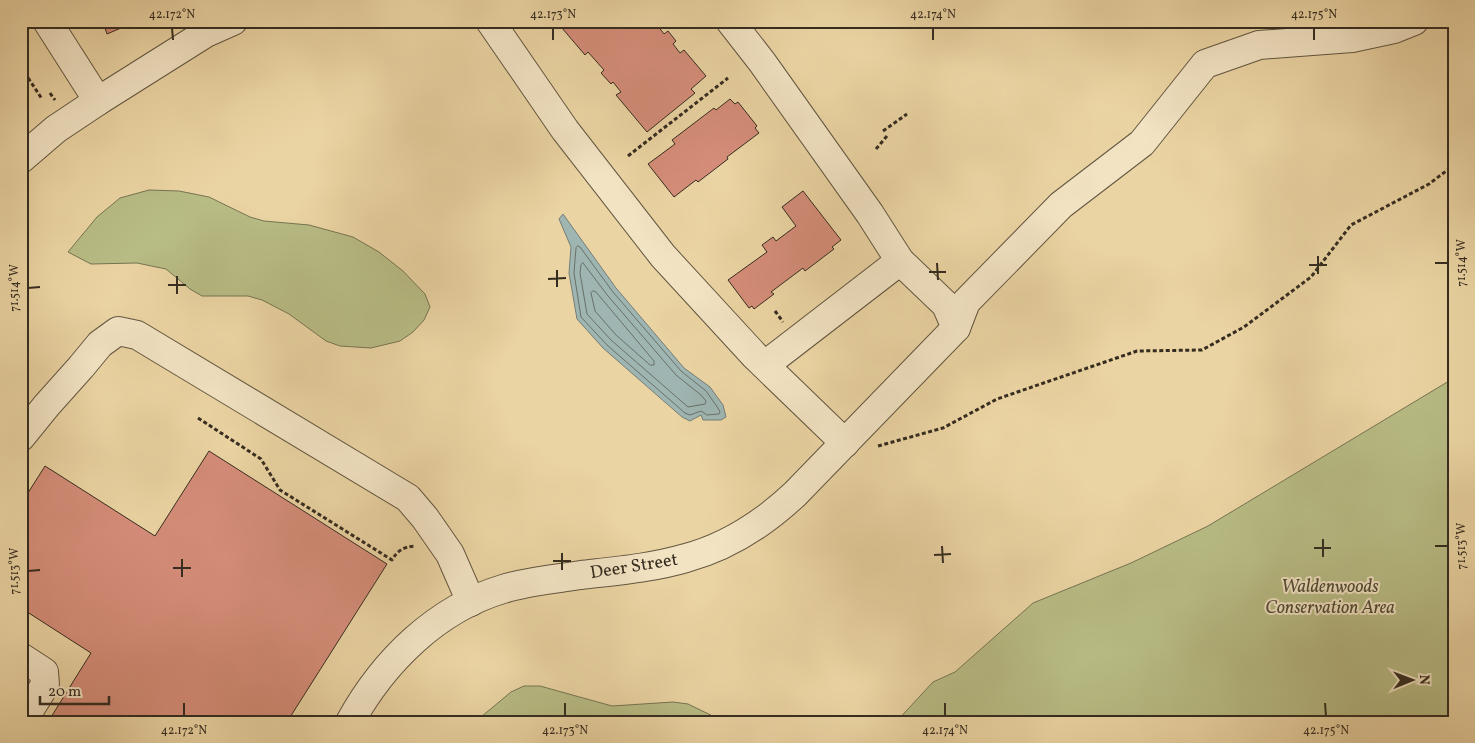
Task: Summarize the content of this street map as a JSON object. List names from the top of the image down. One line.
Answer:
{"streets":{"street":["Deer Street"]},"parks":["Waldenwoods Conservation Area"],"scale_bar":"20 m","north":"right","coordinates":["42.172°N","42.173°N","42.174°N","42.175°N","71.514°W","71.513°W"]}
